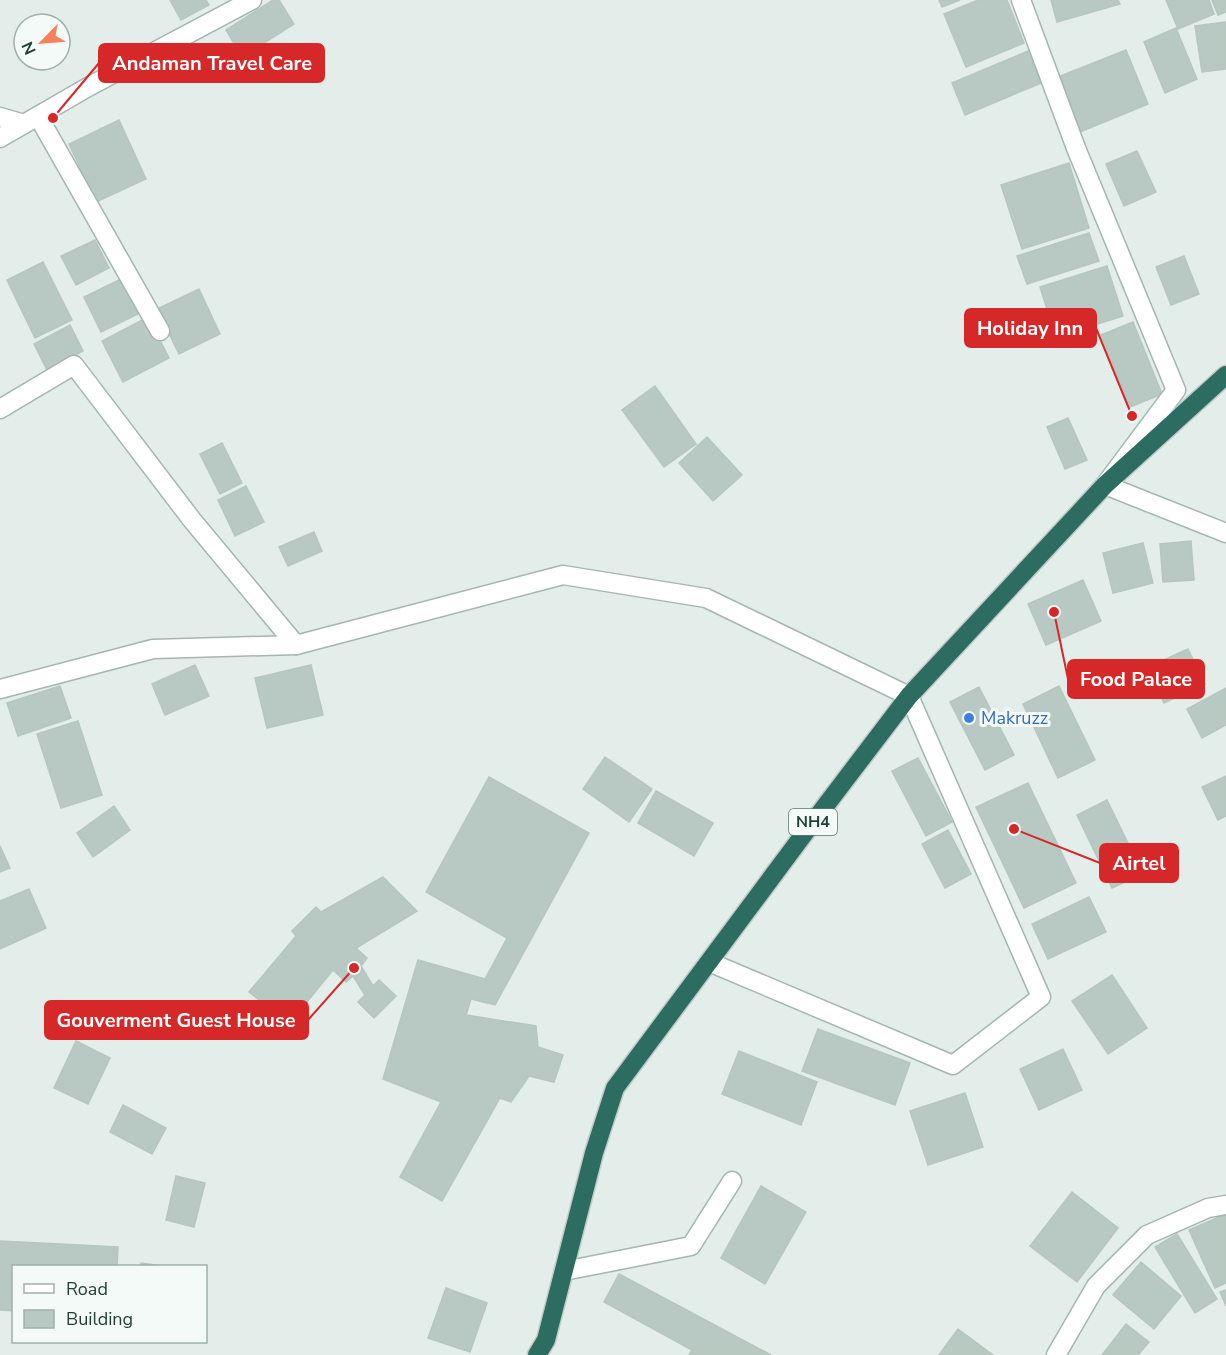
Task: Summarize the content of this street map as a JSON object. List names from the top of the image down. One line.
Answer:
{"streets":{"highway":["NH4"]},"places":["Andaman Travel Care","Holiday Inn","Food Palace","Makruzz","Airtel","Gouverment Guest House"],"legend":["Road","Building"],"north":"bottom left"}
